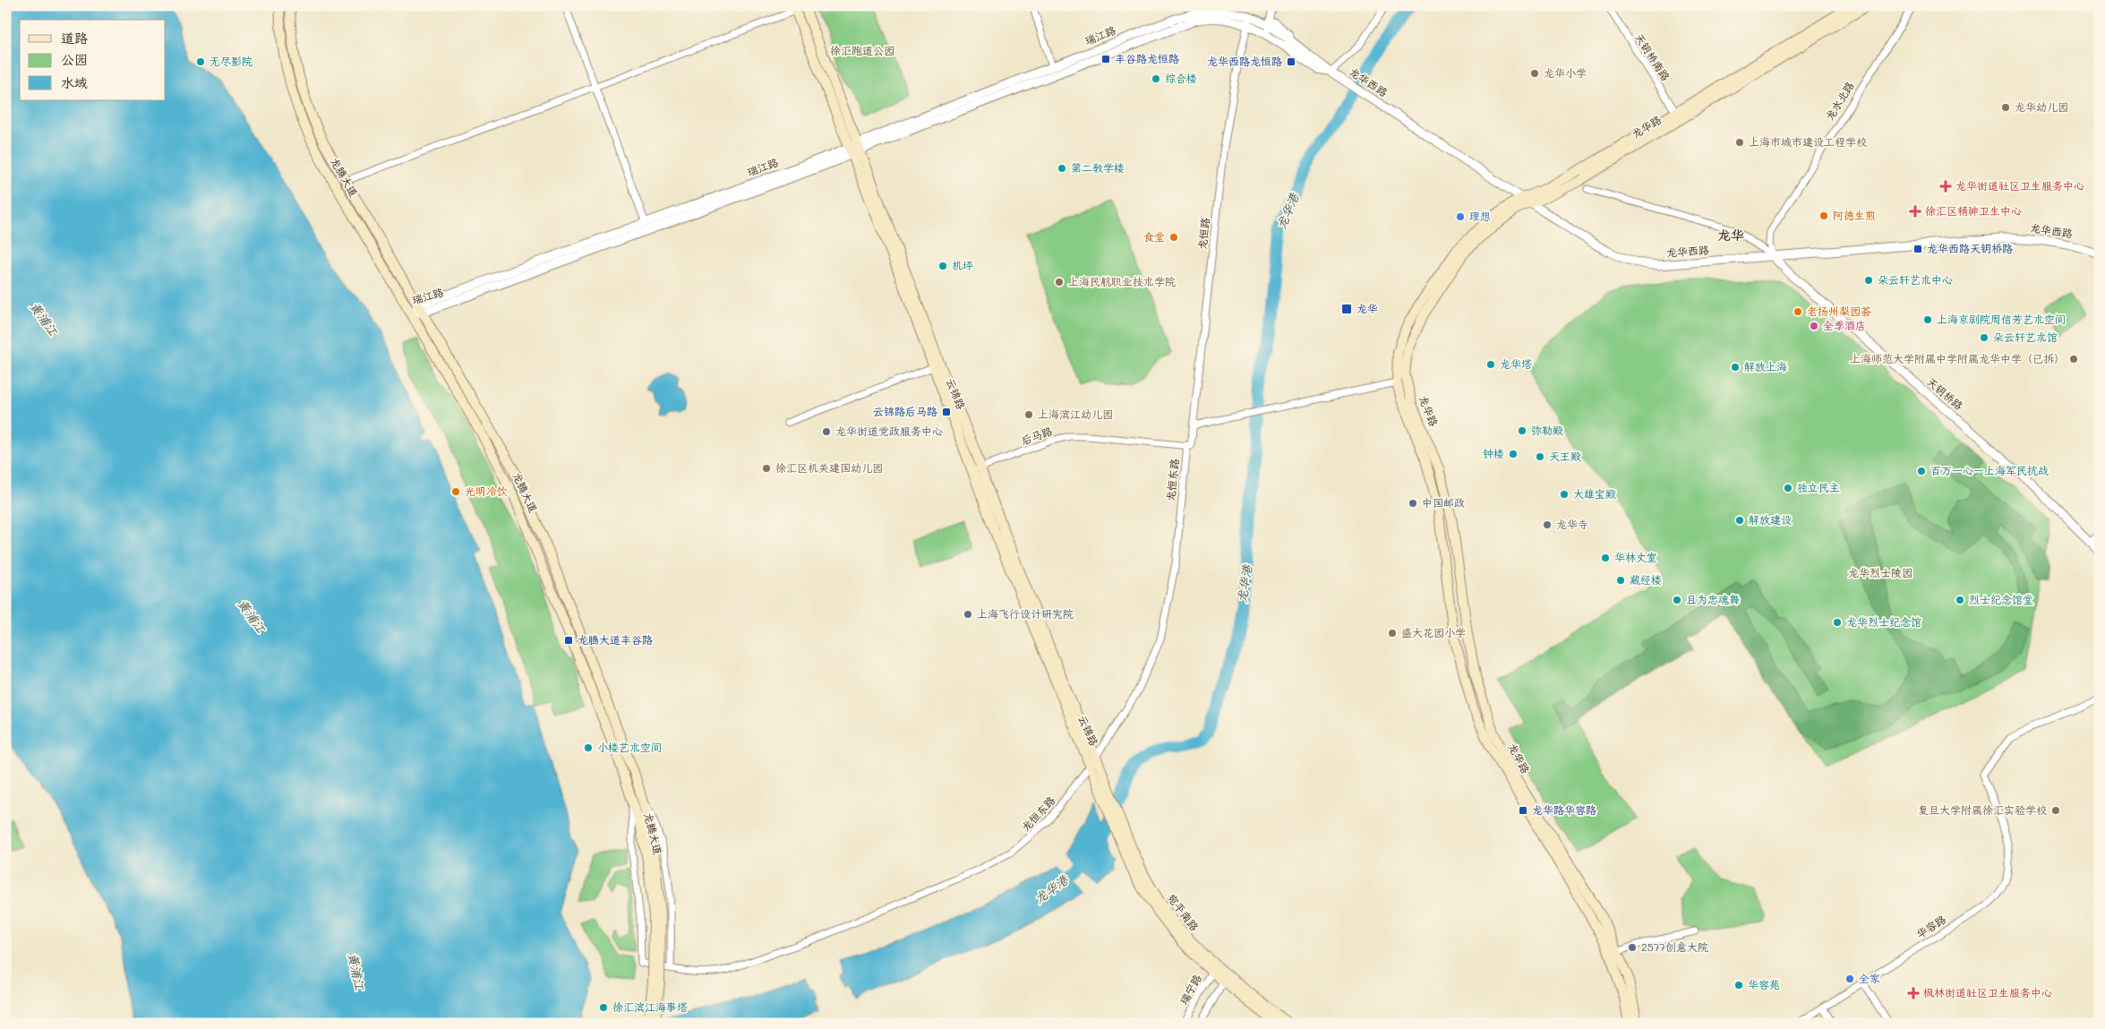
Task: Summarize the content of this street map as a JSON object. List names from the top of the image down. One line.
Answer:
{"streets":{"main road":["龙华路","龙腾大道","云锦路","宛平南路"],"street":["瑞江路","天钥桥南路","龙华西路","龙水北路","龙恒路","天钥桥路","后马路","龙恒东路","华容路","瑞宁路"]},"crossings":[["瑞江路","龙华西路"],["瑞江路","龙腾大道"],["瑞江路","云锦路"],["天钥桥南路","龙华路"],["龙华西路","龙水北路"],["龙华西路","龙华路"],["龙华西路","龙恒路"],["龙华西路","天钥桥路"],["龙水北路","天钥桥路"],["龙腾大道","龙恒东路"],["龙恒路","后马路"],["龙恒路","龙恒东路"],["云锦路","后马路"],["云锦路","龙恒东路"],["云锦路","宛平南路"],["后马路","龙恒东路"],["宛平南路","瑞宁路"]],"districts":["龙华"],"water":["龙华港","黄浦江"],"parks":["徐汇跑道公园","龙华烈士陵园"],"places":{"transit":["丰谷路龙恒路","龙华西路龙恒路","龙华西路天钥桥路","龙华","云锦路后马路","龙腾大道丰谷路","龙华路华容路"],"other":["无尽影院","龙华小学","综合楼","龙华幼儿园","上海市城市建设工程学校","第二教学楼","阿德生煎","理想","食堂","机坪","朵云轩艺术中心","上海民航职业技术学院","老扬州梨园荟","上海京剧院周信芳艺术空间","全季酒店","朵云轩艺术馆","上海师范大学附属中学附属龙华中学（已拆）","龙华塔","解放上海","上海滨江幼儿园","弥勒殿","龙华街道党政服务中心","钟楼","天王殿","徐汇区机关建国幼儿园","百万一心一上海军民抗战","独立民主","光明冷饮","大雄宝殿","中国邮政","解放建设","龙华寺","华林丈室","藏经楼","且为忠魂舞","烈士纪念馆堂","上海飞行设计研究院","龙华烈士纪念馆","盛大花园小学","小楼艺术空间","复旦大学附属徐汇实验学校","2577创意大院","全家","华容苑","徐汇滨江海事塔"],"health":["龙华街道社区卫生服务中心","徐汇区精神卫生中心","枫林街道社区卫生服务中心"]},"legend":["道路","公园","水域"]}
